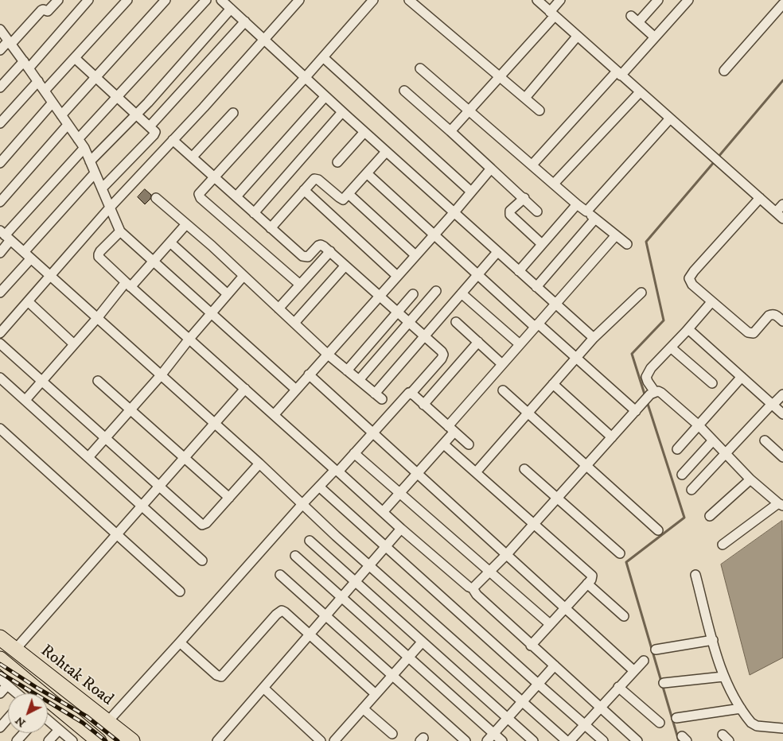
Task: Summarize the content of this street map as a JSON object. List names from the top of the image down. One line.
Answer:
{"streets":{"highway":["Rohtak Road"]},"north":"bottom left"}
